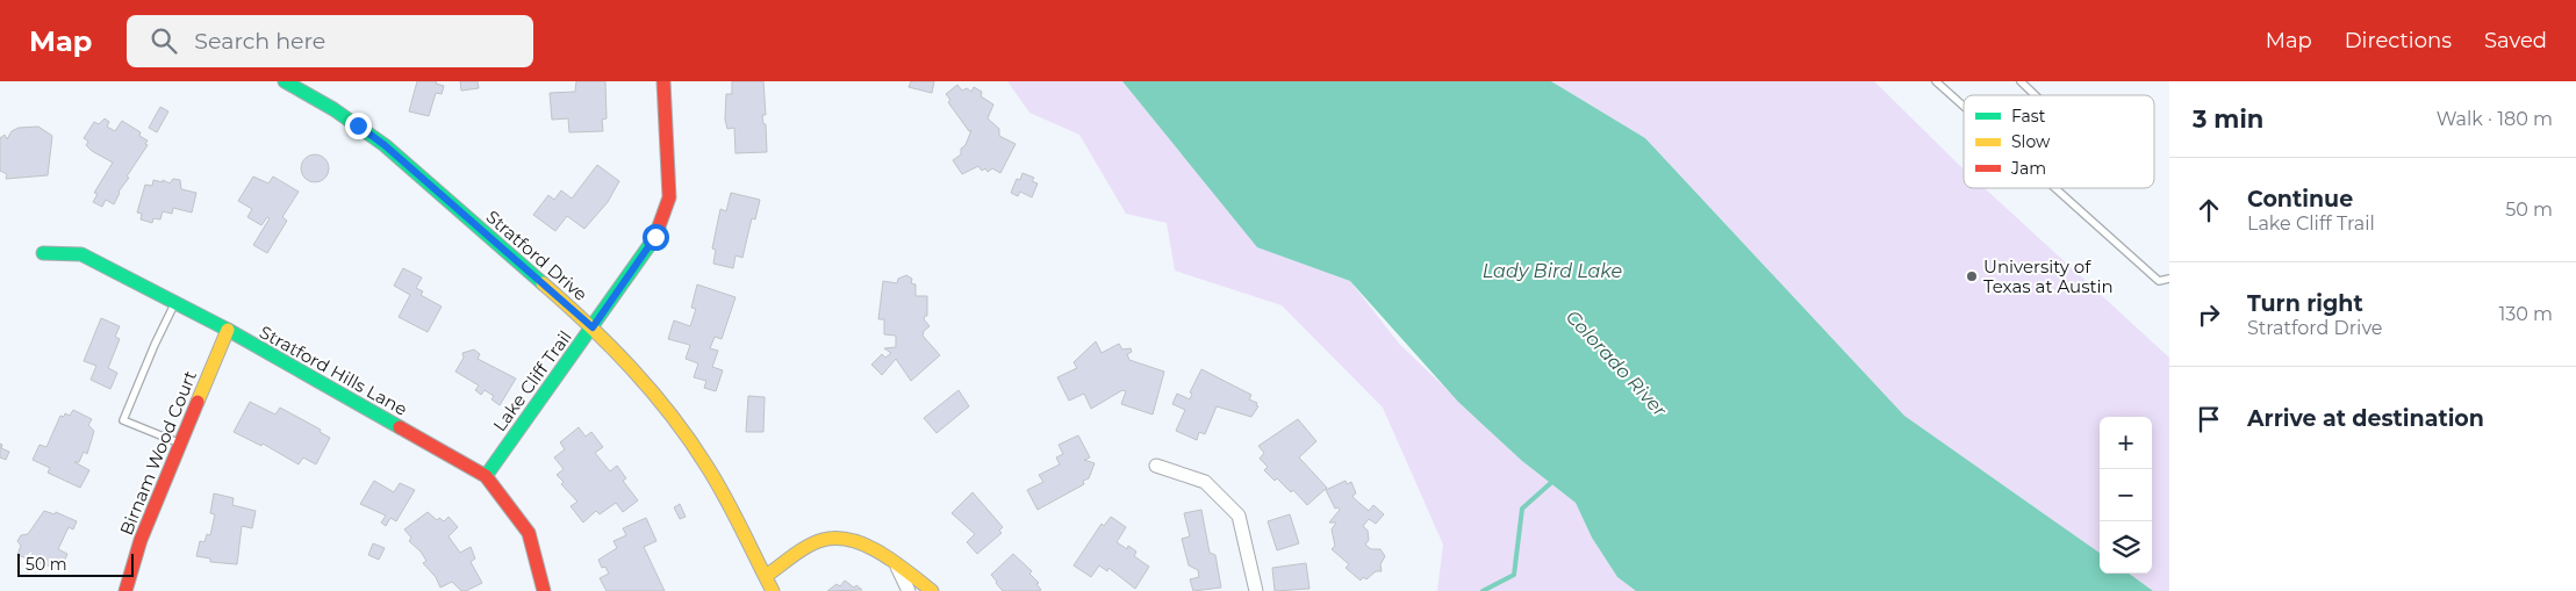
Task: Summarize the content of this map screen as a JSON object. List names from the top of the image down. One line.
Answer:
{"streets":{"street":["Stratford Drive","Stratford Hills Lane","Lake Cliff Trail","Birnam Wood Court"]},"crossings":[["Stratford Drive","Lake Cliff Trail"],["Stratford Hills Lane","Lake Cliff Trail"],["Stratford Hills Lane","Birnam Wood Court"]],"water":["Lady Bird Lake","Colorado River"],"places":["University of Texas at Austin"],"legend":["Fast","Slow","Jam"],"scale_bar":"50 m","page":{"header":"Map","search":"Search here","nav":["Map","Directions","Saved"],"heading":["3 min","Walk · 180 m"],"list":[["Continue","Lake Cliff Trail","50 m"],["Turn right","Stratford Drive","130 m"],"Arrive at destination"],"map_buttons":["+","−"],"scale":"50 m"}}
